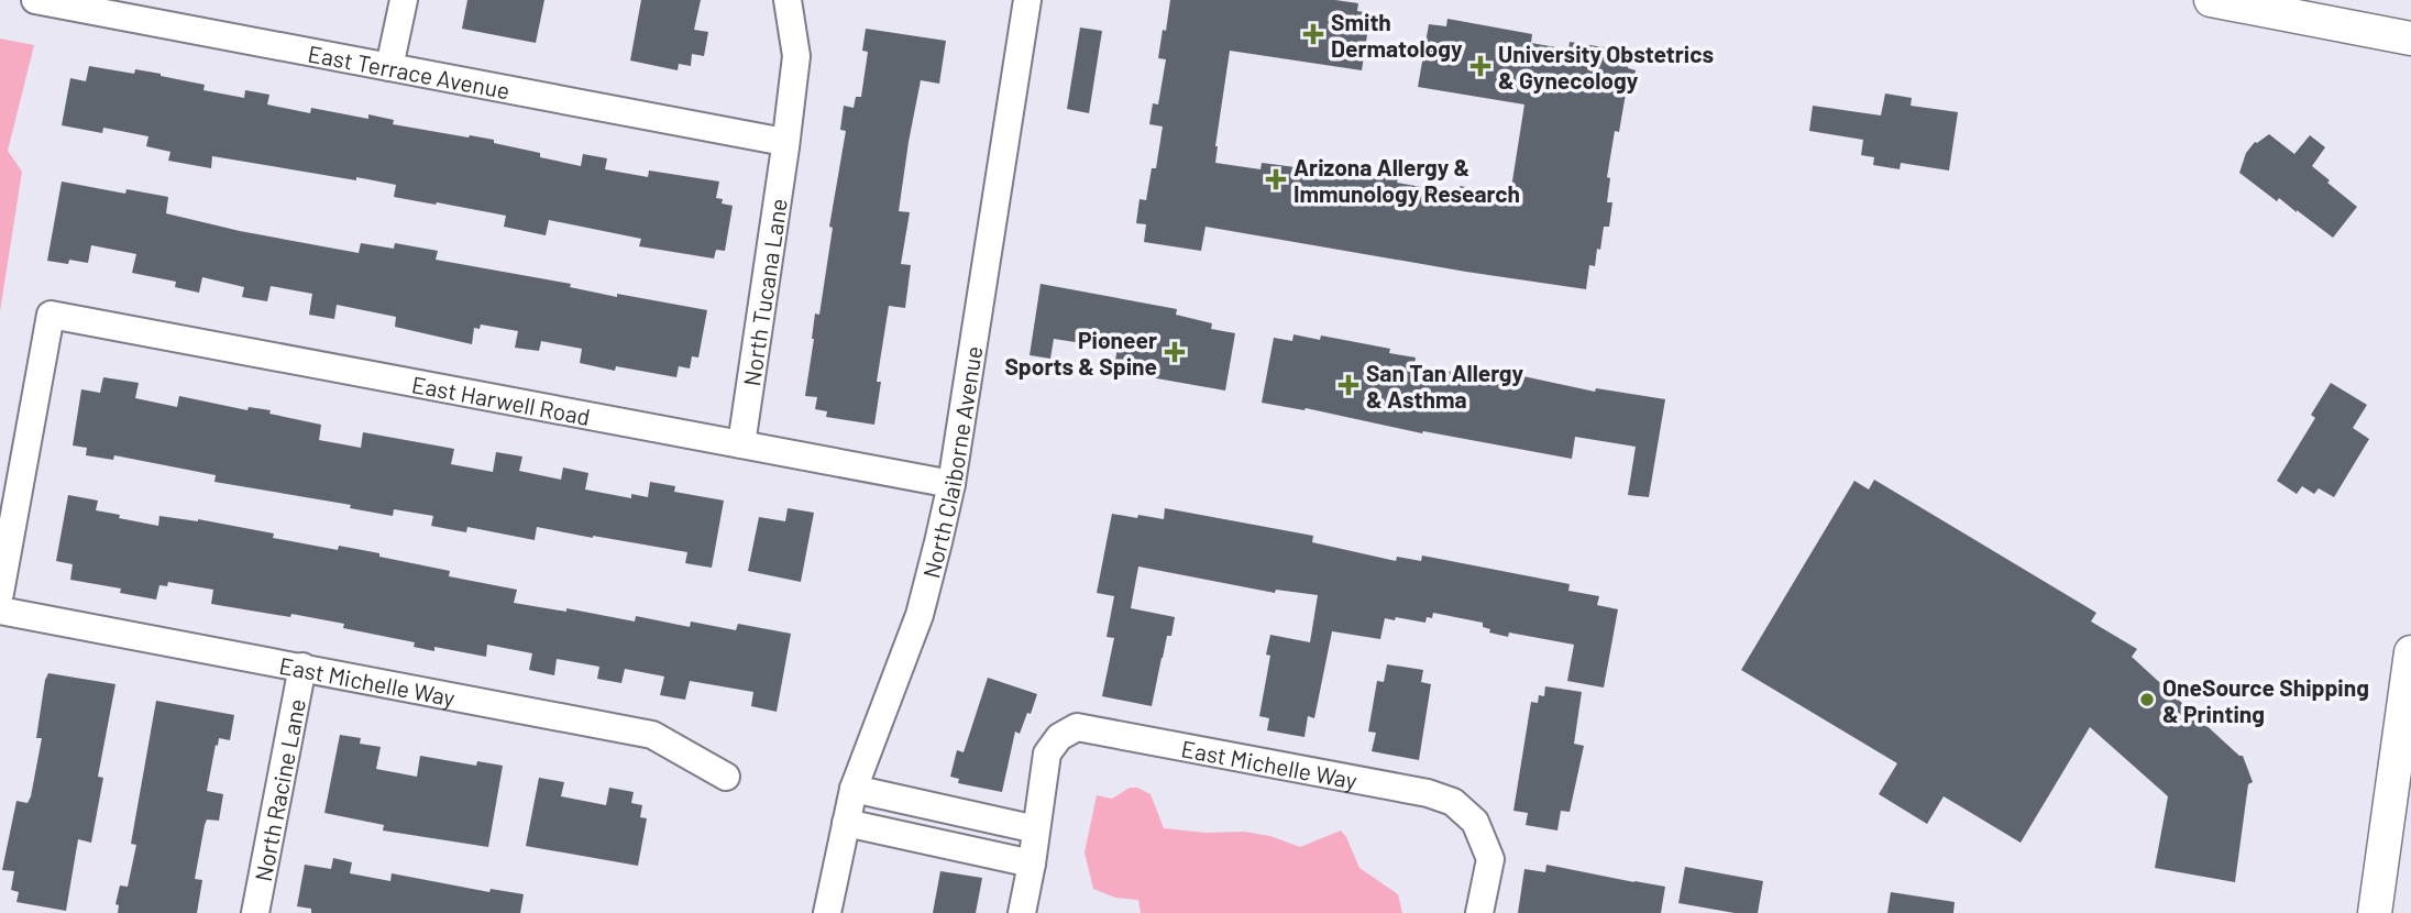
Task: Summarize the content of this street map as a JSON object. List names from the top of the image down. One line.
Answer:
{"streets":{"street":["East Terrace Avenue","North Tucana Lane","East Harwell Road","North Claiborne Avenue","East Michelle Way","North Racine Lane"]},"crossings":[["East Terrace Avenue","North Tucana Lane"],["North Tucana Lane","East Harwell Road"],["East Harwell Road","North Claiborne Avenue"],["East Michelle Way","North Racine Lane"]],"places":{"health":["Smith Dermatology","University Obstetrics & Gynecology","Arizona Allergy & Immunology Research","Pioneer Sports & Spine","San Tan Allergy & Asthma"],"other":["OneSource Shipping & Printing"]}}
